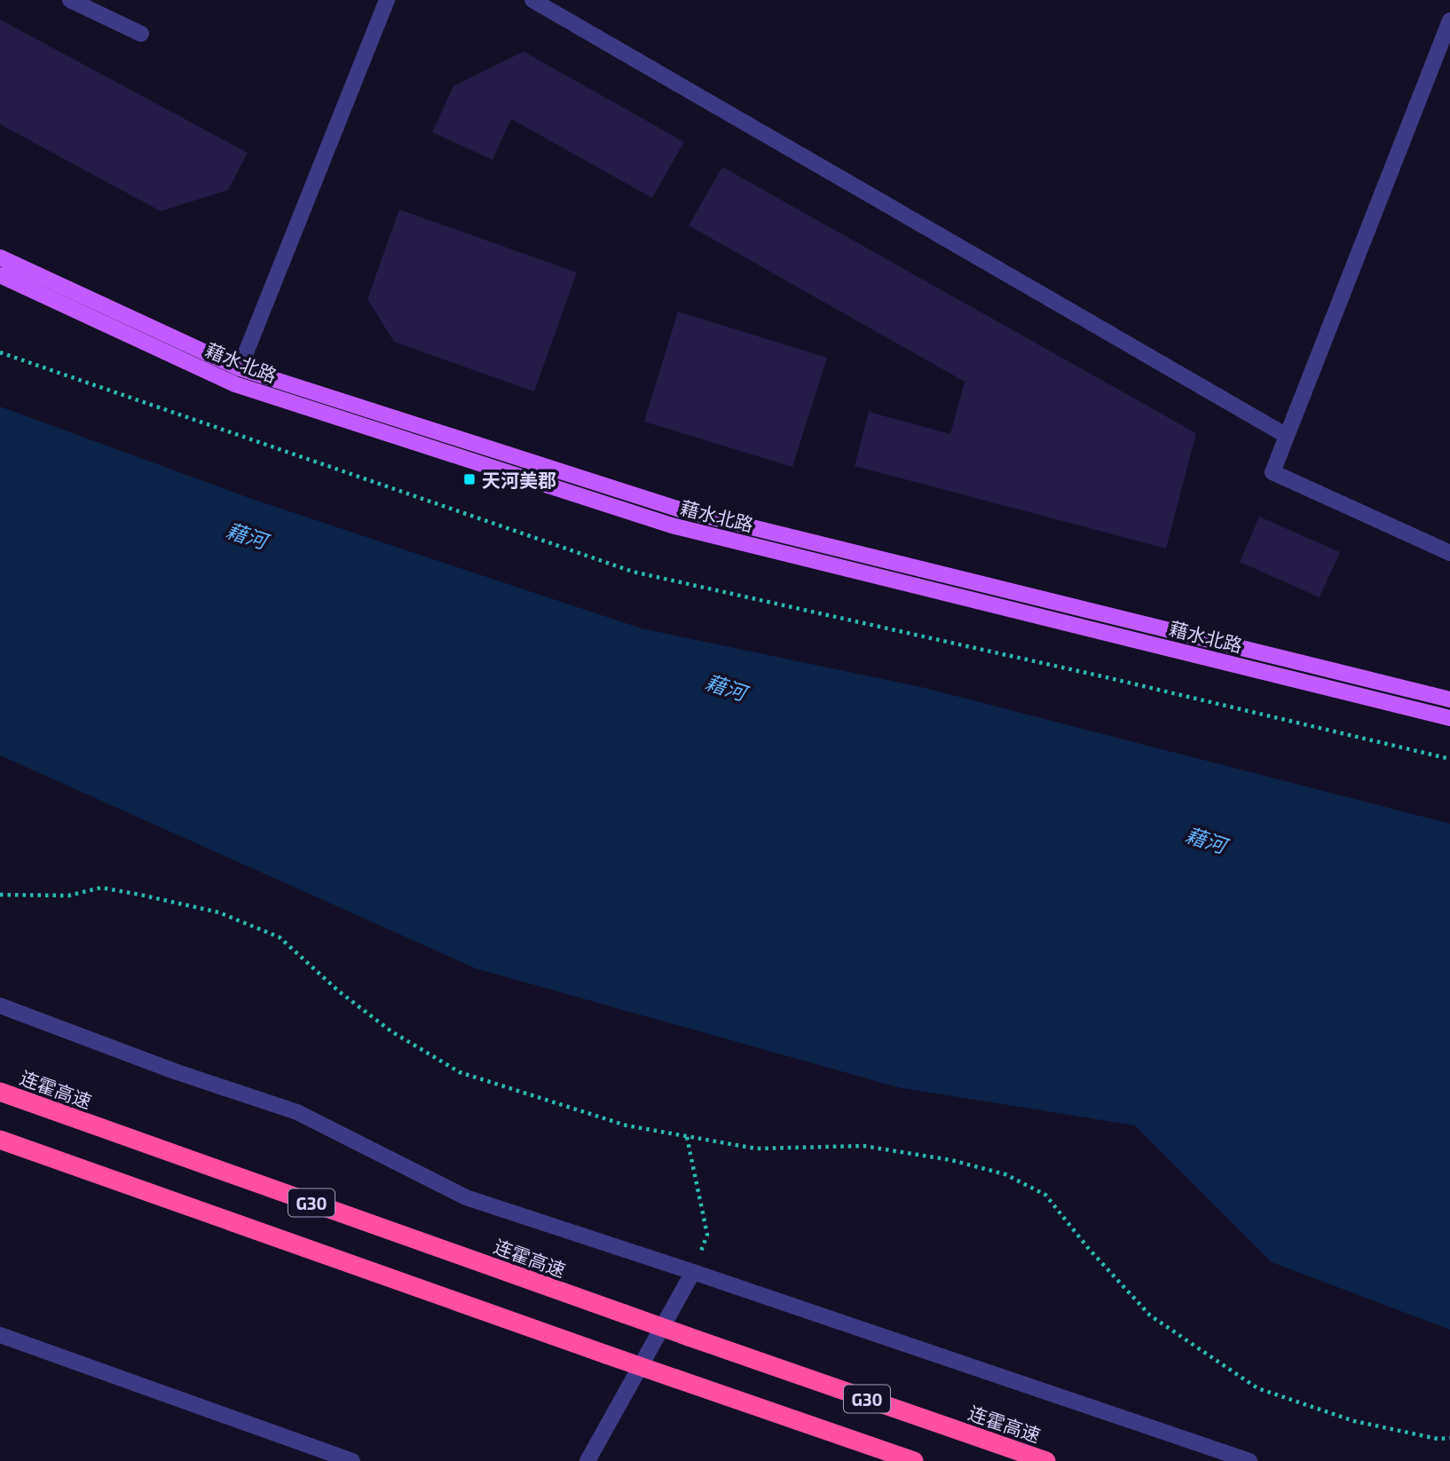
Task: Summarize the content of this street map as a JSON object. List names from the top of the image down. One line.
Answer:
{"streets":{"highway":["连霍高速","G30"],"main road":["藉水北路"]},"water":["藉河"],"places":{"transit":["天河美郡"]}}
